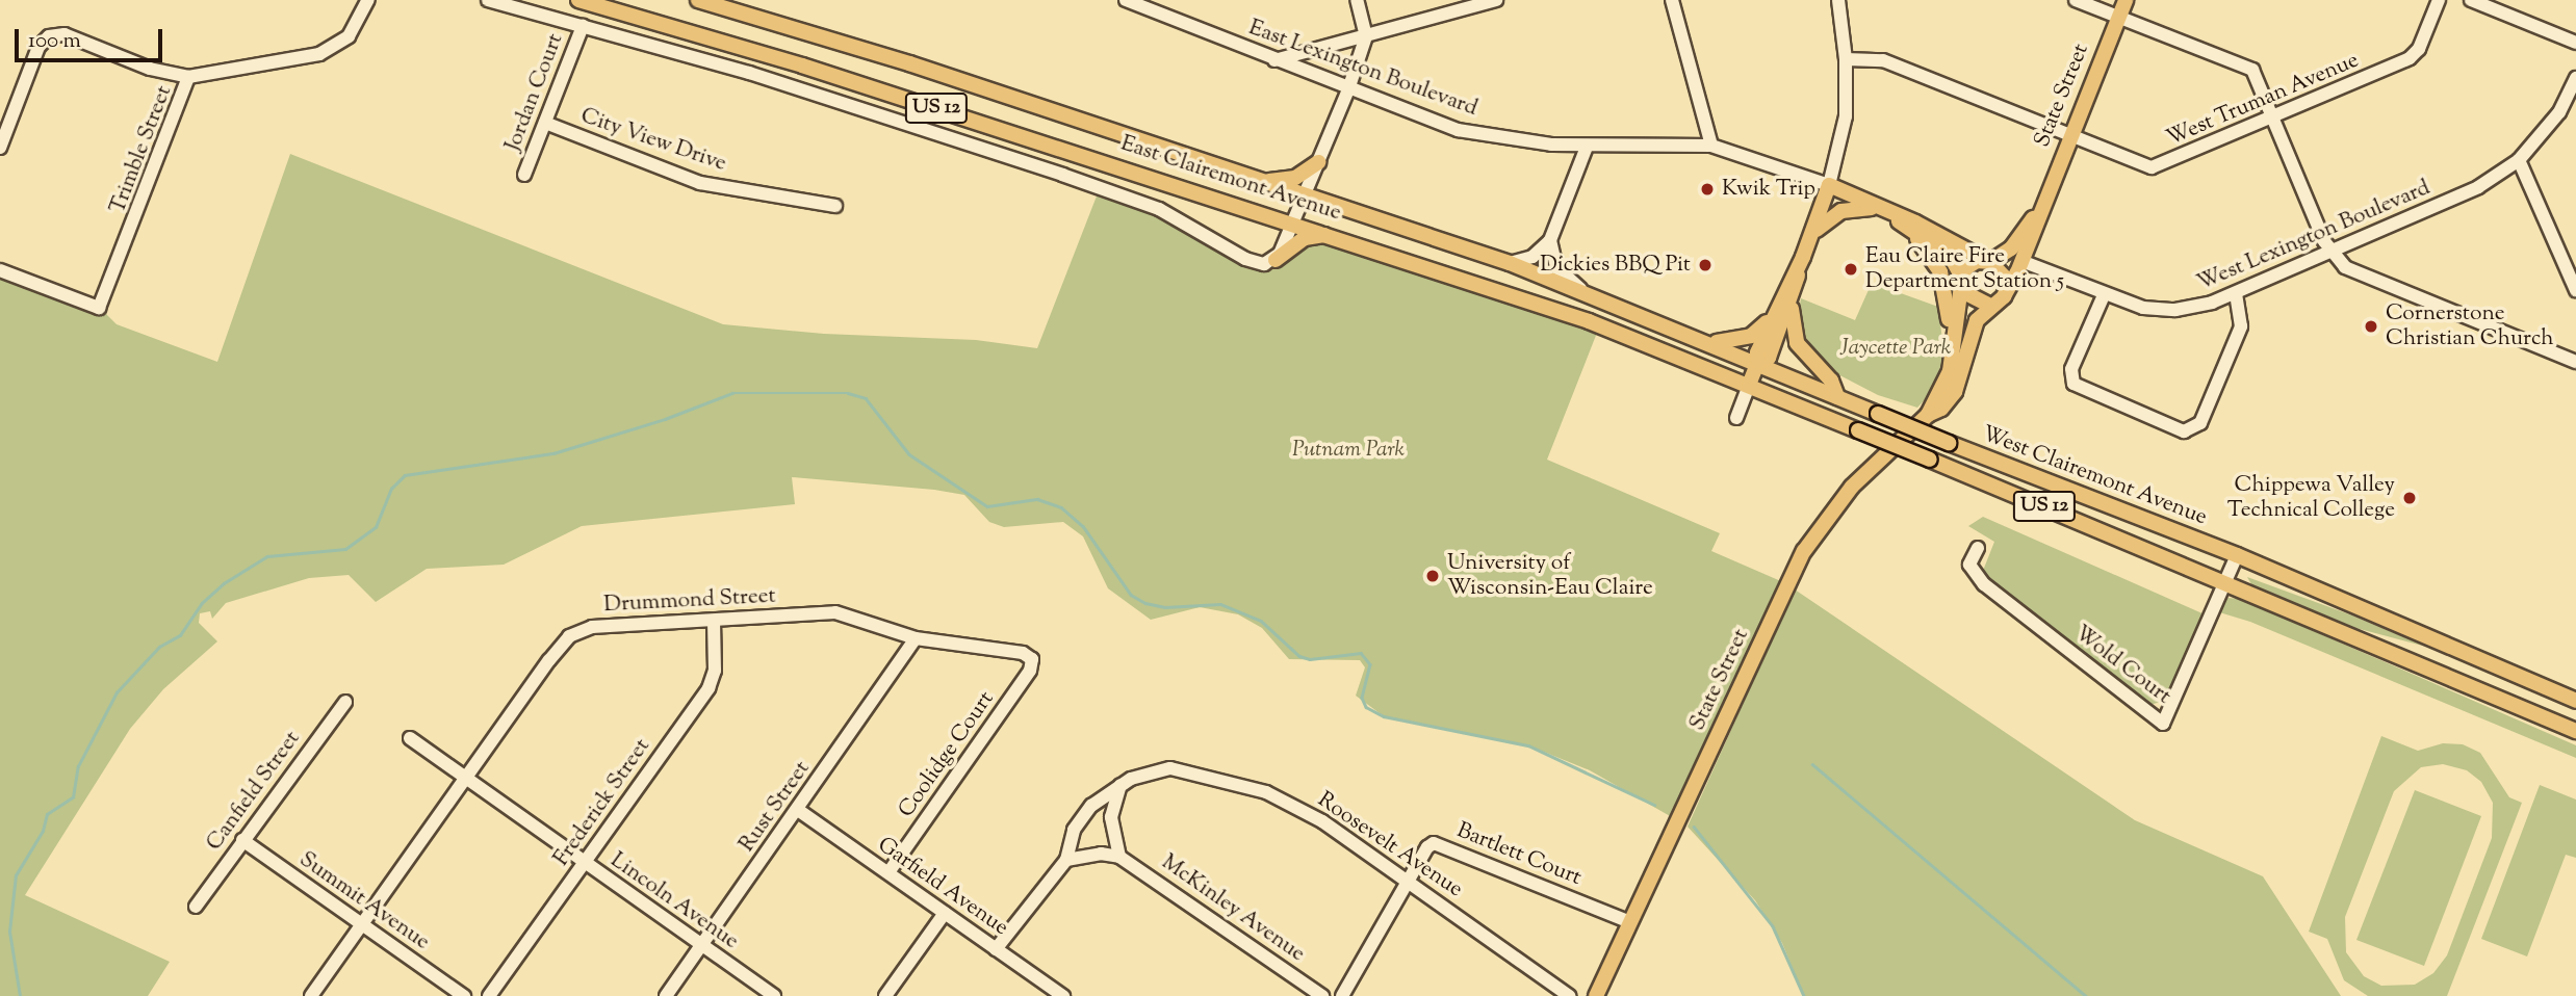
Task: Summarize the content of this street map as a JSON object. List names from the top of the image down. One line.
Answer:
{"streets":{"main road":["East Lexington Boulevard","State Street","US 12","East Clairemont Avenue","West Clairemont Avenue"],"street":["Jordan Court","West Truman Avenue","City View Drive","Trimble Street","West Lexington Boulevard","Drummond Street","Wold Court","Coolidge Court","Canfield Street","Frederick Street","Rust Street","Roosevelt Avenue","Bartlett Court","Garfield Avenue","Summit Avenue","Lincoln Avenue","McKinley Avenue"]},"crossings":[["East Lexington Boulevard","State Street"],["Jordan Court","City View Drive"],["State Street","West Truman Avenue"],["State Street","West Lexington Boulevard"],["State Street","Bartlett Court"],["East Clairemont Avenue","West Clairemont Avenue"],["West Clairemont Avenue","Wold Court"],["Drummond Street","Coolidge Court"],["Drummond Street","Frederick Street"],["Drummond Street","Rust Street"],["Drummond Street","Summit Avenue"],["Drummond Street","Lincoln Avenue"],["Coolidge Court","Garfield Avenue"],["Canfield Street","Summit Avenue"],["Frederick Street","Lincoln Avenue"],["Rust Street","Garfield Avenue"],["Rust Street","Lincoln Avenue"],["Roosevelt Avenue","Bartlett Court"],["Roosevelt Avenue","Garfield Avenue"]],"parks":["Jaycette Park","Putnam Park"],"places":["Kwik Trip","Dickies BBQ Pit","Eau Claire Fire Department Station 5","Cornerstone Christian Church","Chippewa Valley Technical College","University of Wisconsin-Eau Claire"],"scale_bar":"100 m"}
